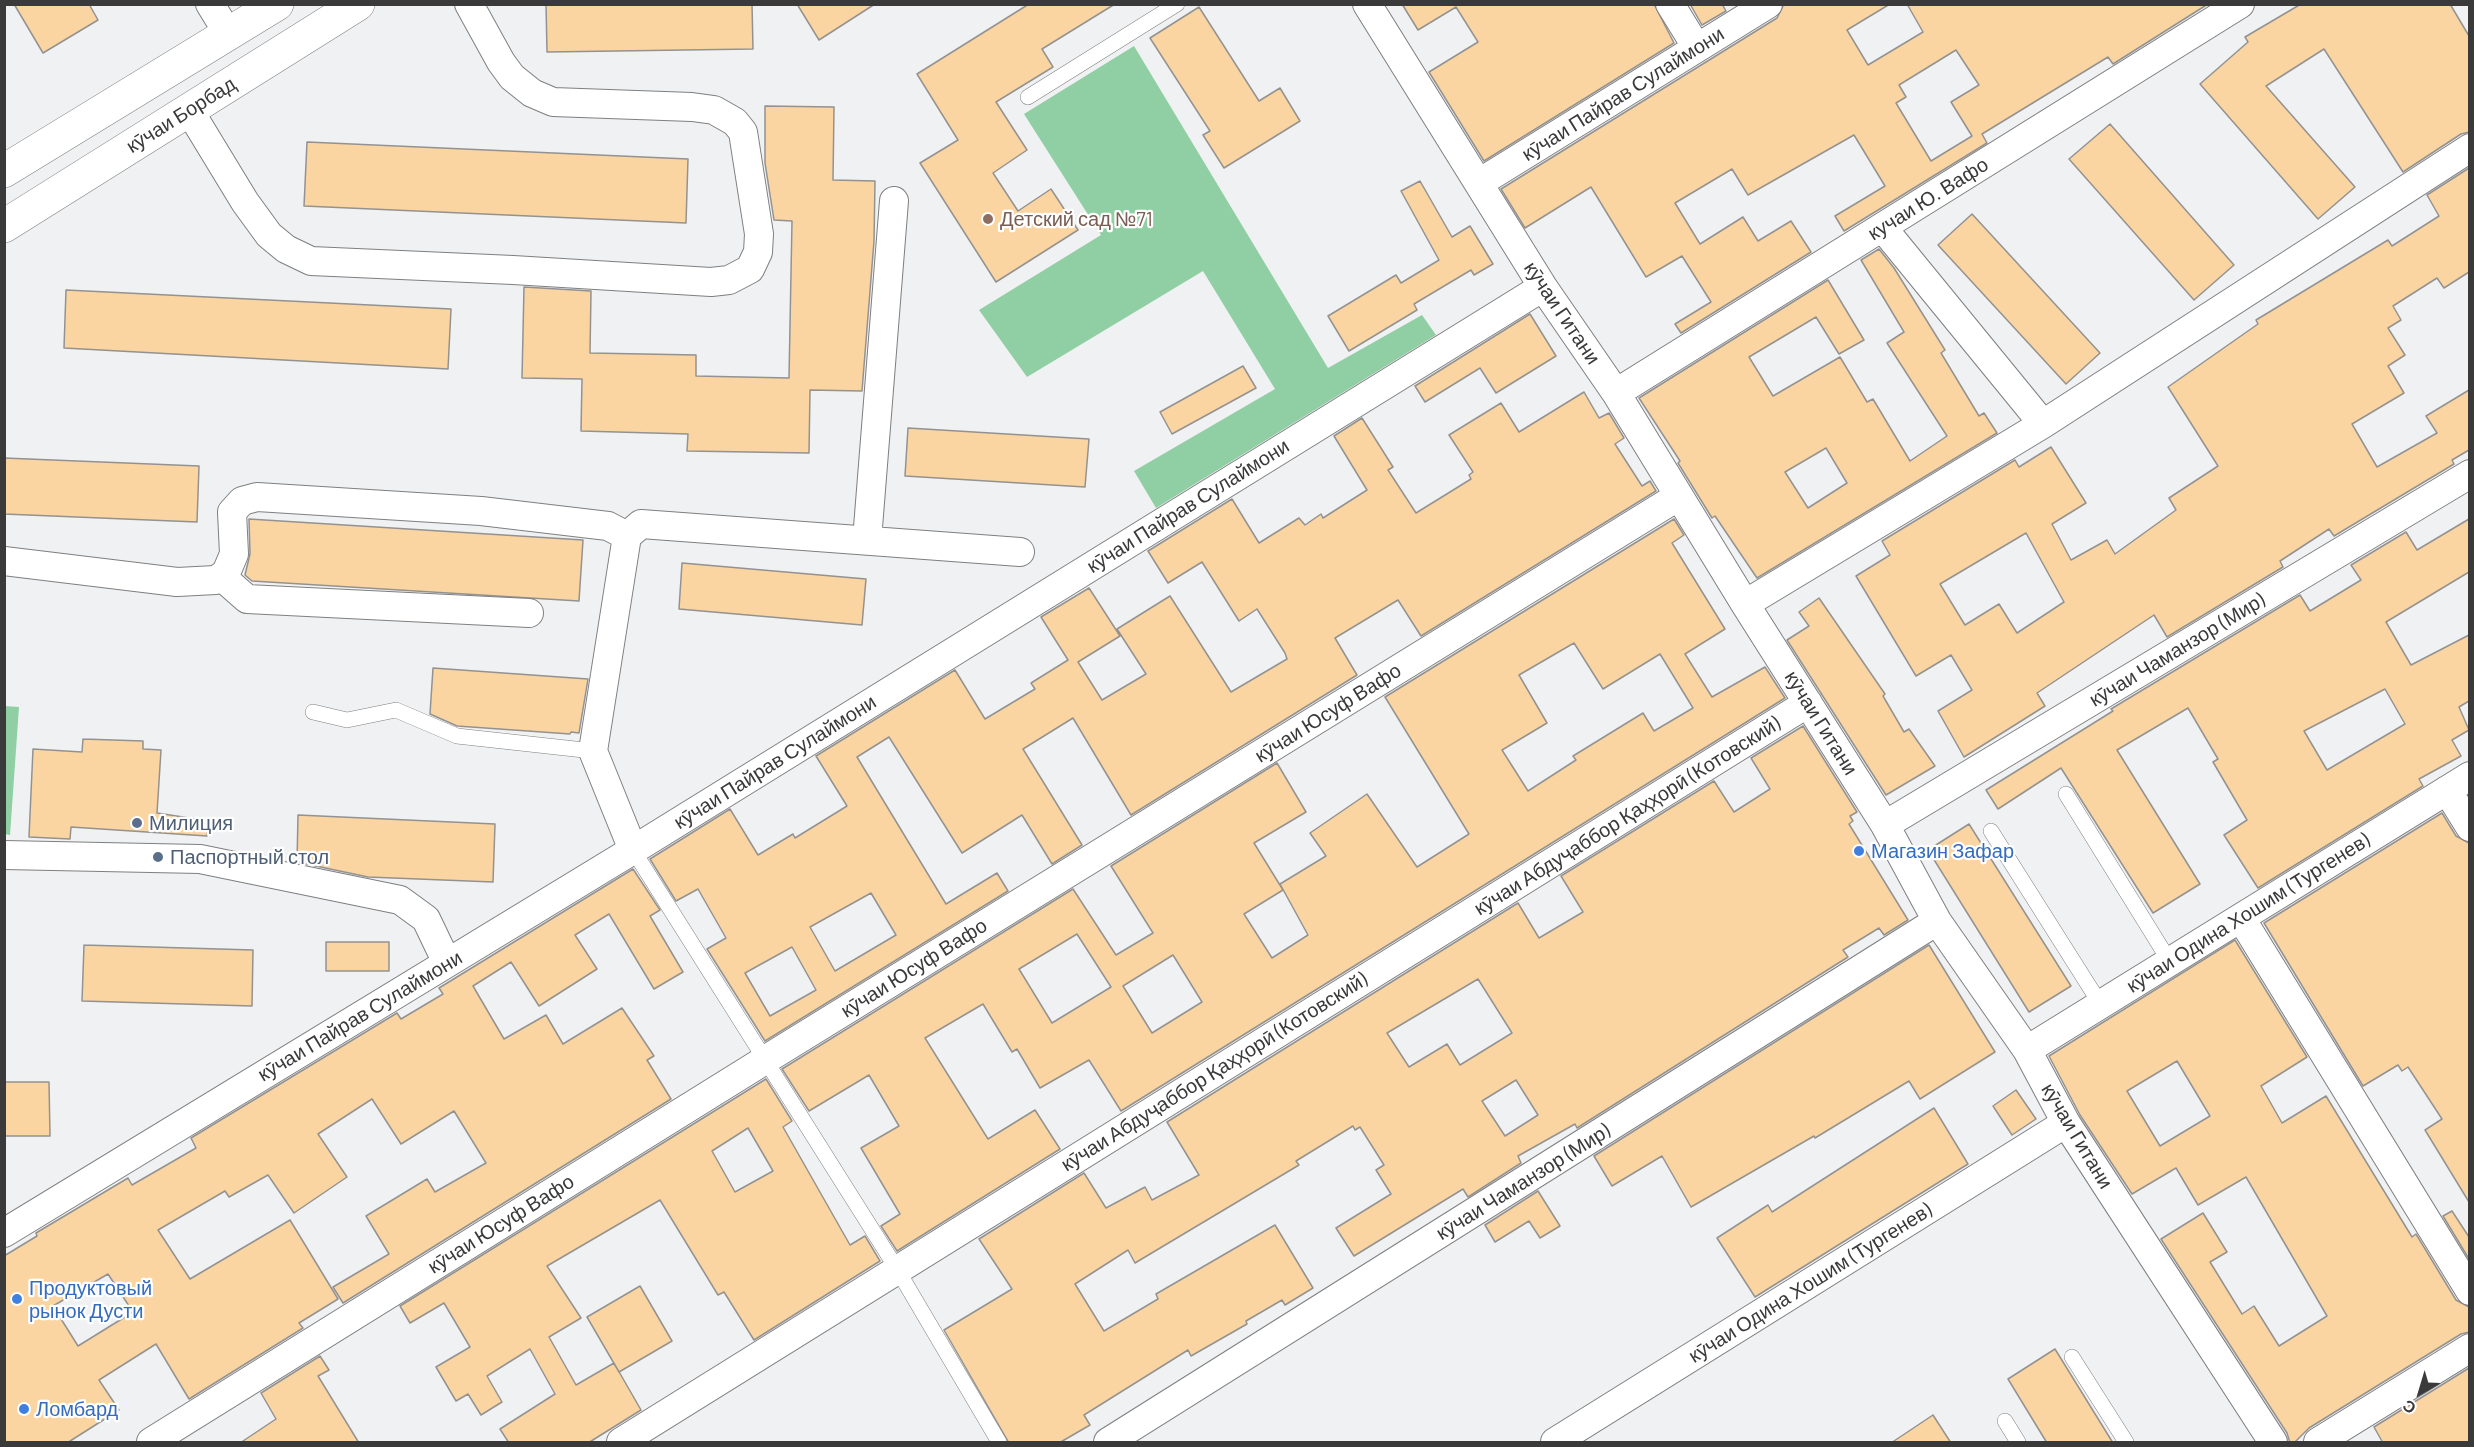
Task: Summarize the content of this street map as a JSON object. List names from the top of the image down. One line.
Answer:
{"streets":{"main road":["кӯчаи Борбад"],"street":["кӯчаи Пайрав Сулаймони","кучаи Ю. Вафо","кӯчаи Гитани","кӯчаи Чаманзор (Мир)","кӯчаи Юсуф Вафо","кӯчаи Абдуҷаббор Қаҳҳорӣ (Котовский)","кӯчаи Одина Хошим (Тургенев)"]},"crossings":[["кӯчаи Пайрав Сулаймони","кӯчаи Гитани"],["кучаи Ю. Вафо","кӯчаи Гитани"],["кӯчаи Гитани","кӯчаи Чаманзор (Мир)"],["кӯчаи Гитани","кӯчаи Юсуф Вафо"],["кӯчаи Гитани","кӯчаи Абдуҷаббор Қаҳҳорӣ (Котовский)"],["кӯчаи Гитани","кӯчаи Одина Хошим (Тургенев)"]],"places":["Детский сад №71","Милиция","Магазин Зафар","Паспортный стол","Продуктовый рынок Дусти","Ломбард"],"north":"bottom left"}
